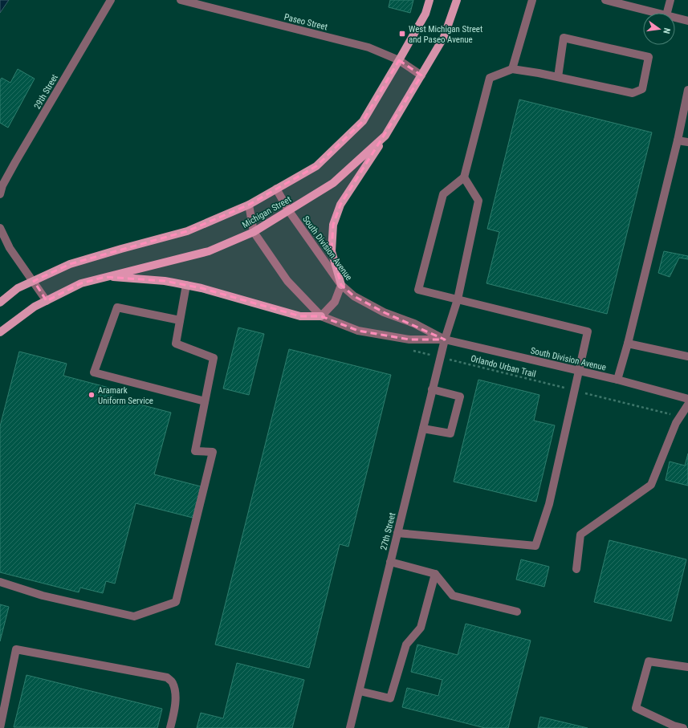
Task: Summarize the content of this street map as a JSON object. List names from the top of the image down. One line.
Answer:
{"streets":{"main road":["Michigan Street"],"street":["Paseo Street","29th Street","South Division Avenue","27th Street"],"path":["Orlando Urban Trail"]},"crossings":[["Paseo Street","Michigan Street"],["Michigan Street","South Division Avenue"],["South Division Avenue","27th Street"]],"places":{"transit":["West Michigan Street and Paseo Avenue"],"other":["Aramark Uniform Service"]},"north":"right"}
